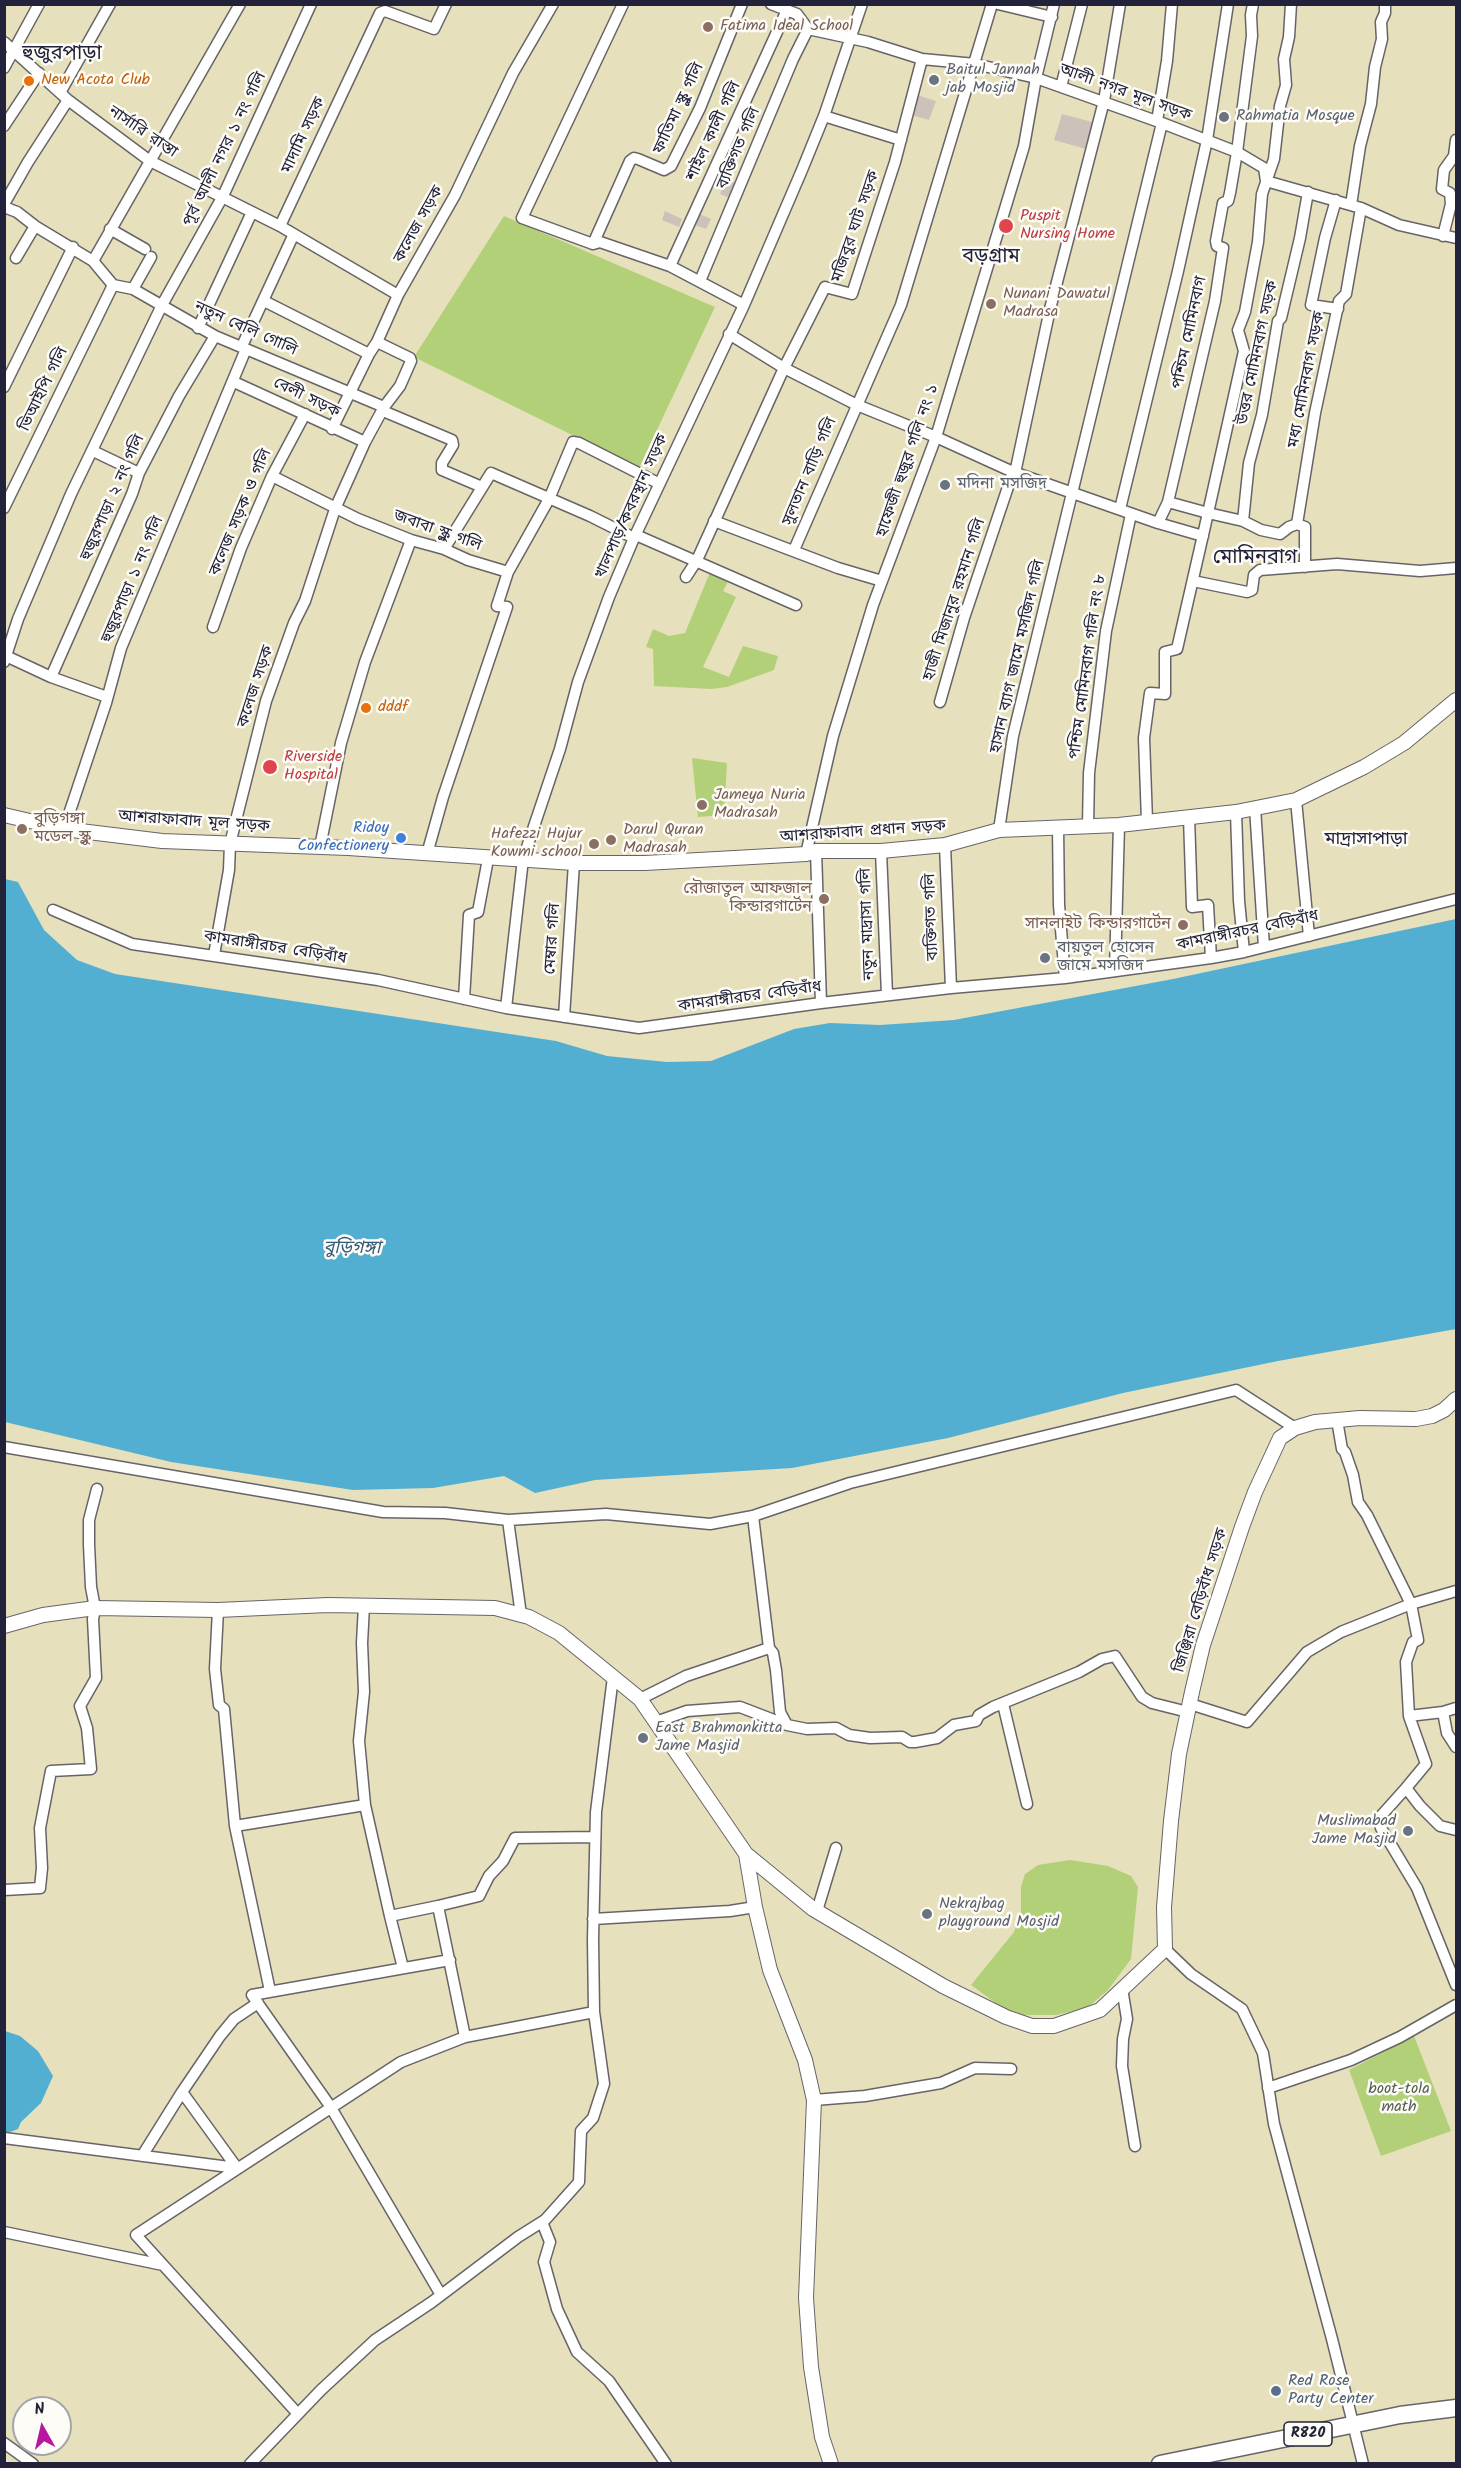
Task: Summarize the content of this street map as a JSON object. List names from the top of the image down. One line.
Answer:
{"streets":{"main road":["R820"],"street":["আলী নগর মূল সড়ক","ফাতিমা স্কুল গলি","শাইল কালী গলি","নার্সারি রাস্তা","মাদামি সড়ক","ব্যক্তিগত গলি","পূর্ব আলী নগর ১ নং গলি","কলেজ সড়ক","মজিবুর ঘাট সড়ক","নতুন বেলি গোলি","পশ্চিম মোমিনবাগ","উত্তর মোমিনবাগ সড়ক","মধ্য মোমিনবাগ সড়ক","ভিআইপি গলি","বেলী সড়ক","হাফেজী হুজুর গলি নং ১","সুলতান বাড়ি গলি","হুজুরপাড়া ২ নং গলি","খালপাড়/কবরস্থান সড়ক","কলেজ সড়ক ও গলি","জবাবা স্কুল গলি","হুজুরপাড়া ১ নং গলি","হাজী মিজানুর রহমান গলি","হাসান ব্যাগ জামে মসজিদ গলি","পশ্চিম মোমিনবাগ গলি নং ৮","আশরাফাবাদ মূল সড়ক","আশরাফাবাদ প্রধান সড়ক","নতুন মাদ্রাসা গলি","কামরাঙ্গীরচর বেড়িবাঁধ","মেম্বার গলি","জিঞ্জিরা বেড়িবাঁধ সড়ক"]},"crossings":[["আলী নগর মূল সড়ক","ব্যক্তিগত গলি"],["আলী নগর মূল সড়ক","মজিবুর ঘাট সড়ক"],["আলী নগর মূল সড়ক","পশ্চিম মোমিনবাগ"],["আলী নগর মূল সড়ক","হাফেজী হুজুর গলি নং ১"],["আলী নগর মূল সড়ক","খালপাড়/কবরস্থান সড়ক"],["নার্সারি রাস্তা","মাদামি সড়ক"],["নার্সারি রাস্তা","পূর্ব আলী নগর ১ নং গলি"],["ব্যক্তিগত গলি","আশরাফাবাদ প্রধান সড়ক"],["ব্যক্তিগত গলি","কামরাঙ্গীরচর বেড়িবাঁধ"],["পূর্ব আলী নগর ১ নং গলি","নতুন বেলি গোলি"],["কলেজ সড়ক","বেলী সড়ক"],["কলেজ সড়ক","জবাবা স্কুল গলি"],["কলেজ সড়ক","আশরাফাবাদ মূল সড়ক"],["কলেজ সড়ক","কামরাঙ্গীরচর বেড়িবাঁধ"],["নতুন বেলি গোলি","ভিআইপি গলি"],["নতুন বেলি গোলি","হুজুরপাড়া ২ নং গলি"],["নতুন বেলি গোলি","হুজুরপাড়া ১ নং গলি"],["বেলী সড়ক","কলেজ সড়ক ও গলি"],["বেলী সড়ক","হুজুরপাড়া ১ নং গলি"],["হাফেজী হুজুর গলি নং ১","আশরাফাবাদ প্রধান সড়ক"],["হাফেজী হুজুর গলি নং ১","কামরাঙ্গীরচর বেড়িবাঁধ"],["খালপাড়/কবরস্থান সড়ক","আশরাফাবাদ প্রধান সড়ক"],["খালপাড়/কবরস্থান সড়ক","কামরাঙ্গীরচর বেড়িবাঁধ"],["কলেজ সড়ক ও গলি","জবাবা স্কুল গলি"],["হুজুরপাড়া ১ নং গলি","আশরাফাবাদ মূল সড়ক"],["হাসান ব্যাগ জামে মসজিদ গলি","আশরাফাবাদ প্রধান সড়ক"],["পশ্চিম মোমিনবাগ গলি নং ৮","আশরাফাবাদ প্রধান সড়ক"],["আশরাফাবাদ মূল সড়ক","আশরাফাবাদ প্রধান সড়ক"],["আশরাফাবাদ প্রধান সড়ক","নতুন মাদ্রাসা গলি"],["আশরাফাবাদ প্রধান সড়ক","মেম্বার গলি"],["নতুন মাদ্রাসা গলি","কামরাঙ্গীরচর বেড়িবাঁধ"],["কামরাঙ্গীরচর বেড়িবাঁধ","মেম্বার গলি"]],"districts":["হুজুরপাড়া","বড়গ্রাম","মোমিনবাগ","মাদ্রাসাপাড়া"],"water":["বুড়িগঙ্গা"],"parks":["boot-tola math"],"places":["Fatima Ideal School","Baitul Jannah jab Mosjid","New Acota Club","Rahmatia Mosque","Puspit Nursing Home","Nunani Dawatul Madrasa","মদিনা মসজিদ","dddf","Riverside Hospital","Jameya Nuria Madrasah","বুড়িগঙ্গা মডেল স্কুল","Ridoy Confectionery","Darul Quran Madrasah","Hafezzi Hujur Kowmi school","রৌজাতুল আফজাল কিন্ডারগার্টেন","সানলাইট কিন্ডারগার্টেন","বায়তুল হোসেন জামে মসজিদ","East Brahmonkitta Jame Masjid","Muslimabad Jame Masjid","Nekrajbag playground Mosjid","Red Rose Party Center"],"north":"top"}
